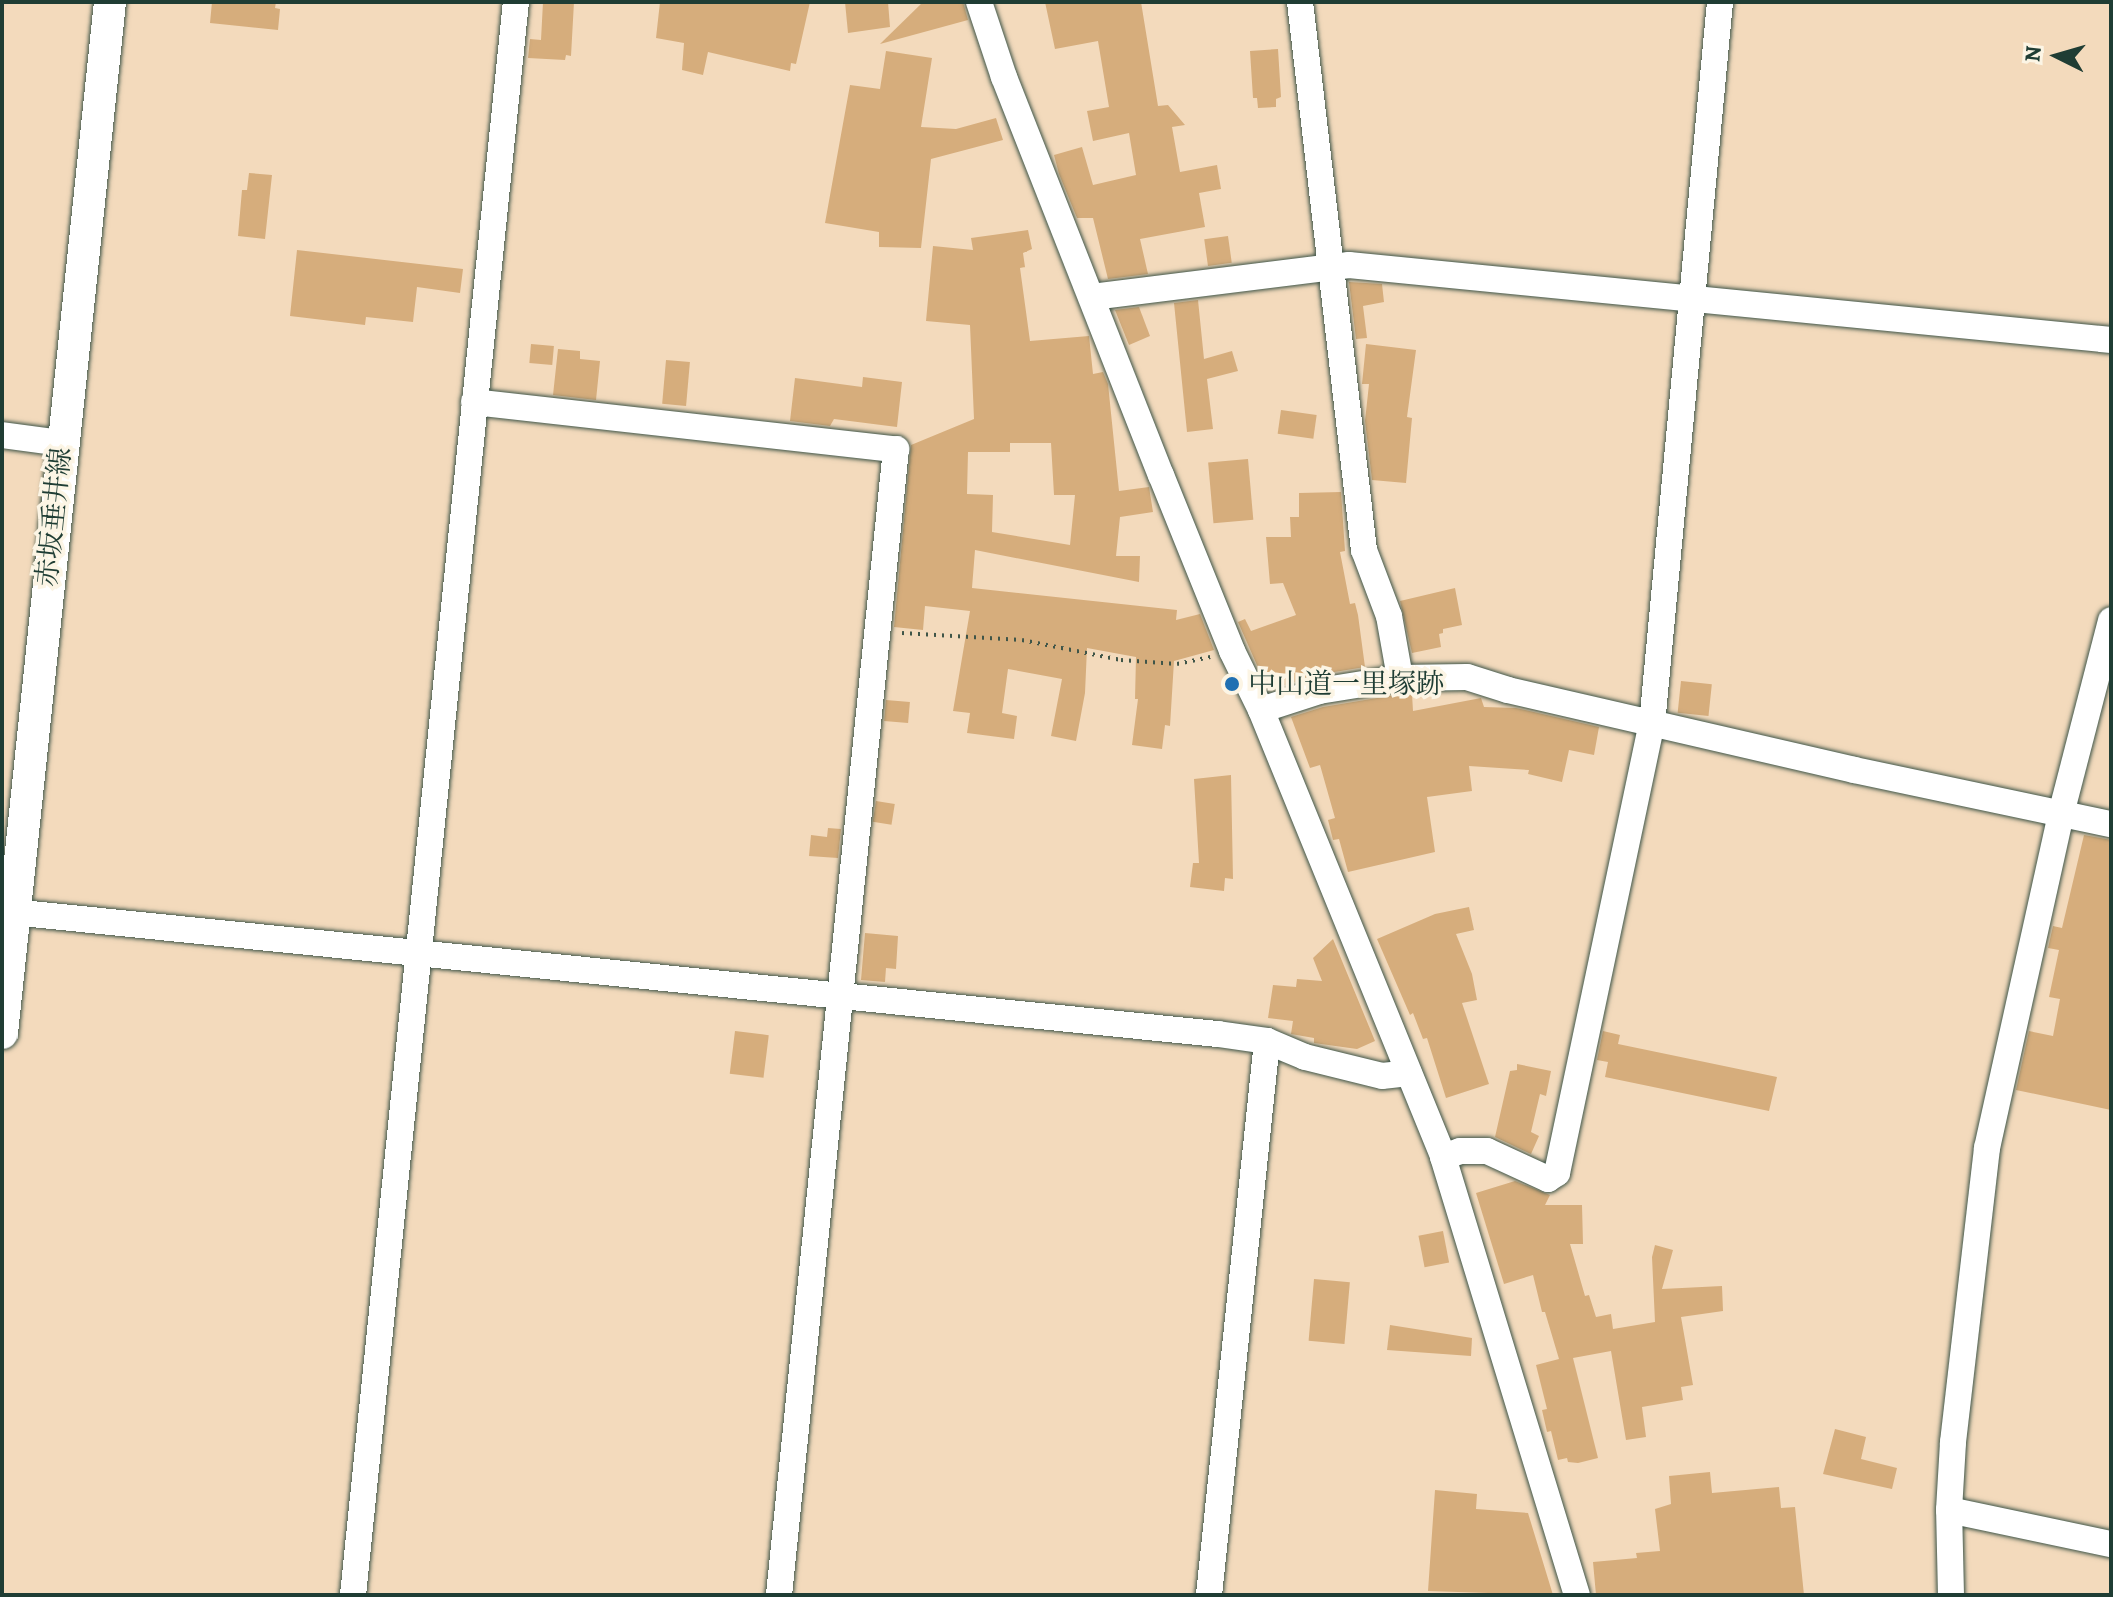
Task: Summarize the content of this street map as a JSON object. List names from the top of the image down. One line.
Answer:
{"streets":{"main road":["赤坂垂井線"]},"places":["中山道一里塚跡"],"north":"left"}
